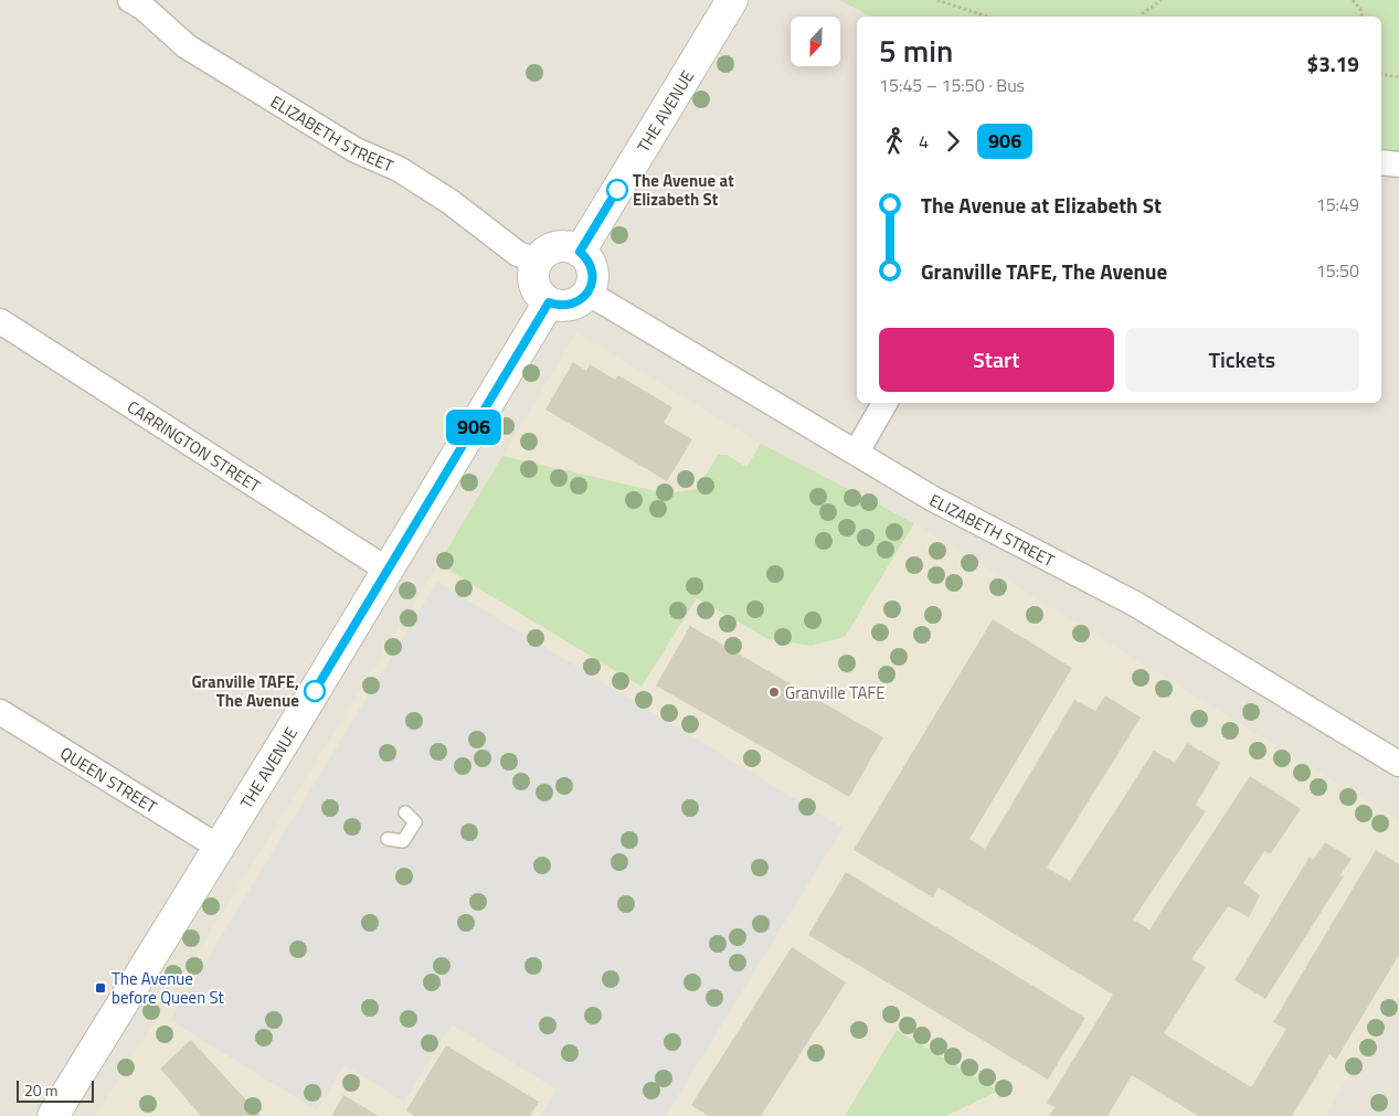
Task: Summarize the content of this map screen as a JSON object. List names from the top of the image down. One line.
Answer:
{"streets":{"street":["THE AVENUE","ELIZABETH STREET","CARRINGTON STREET","QUEEN STREET"]},"crossings":[["THE AVENUE","ELIZABETH STREET"],["THE AVENUE","CARRINGTON STREET"],["THE AVENUE","QUEEN STREET"]],"places":{"other":["The Avenue at Elizabeth St","Granville TAFE, The Avenue","Granville TAFE"],"transit":["The Avenue before Queen St"]},"lines":["bus line 906"],"scale_bar":"20 m","north":"bottom","page":{"on_map":"906","heading":["5 min","15:45 – 15:50 · Bus","$3.19"],"legs":["4","906"],"list":[{"name":"The Avenue at Elizabeth St","value":"15:49"},{"name":"Granville TAFE, The Avenue","value":"15:50"}],"buttons":["Start","Tickets"],"scale":"20 m"}}
